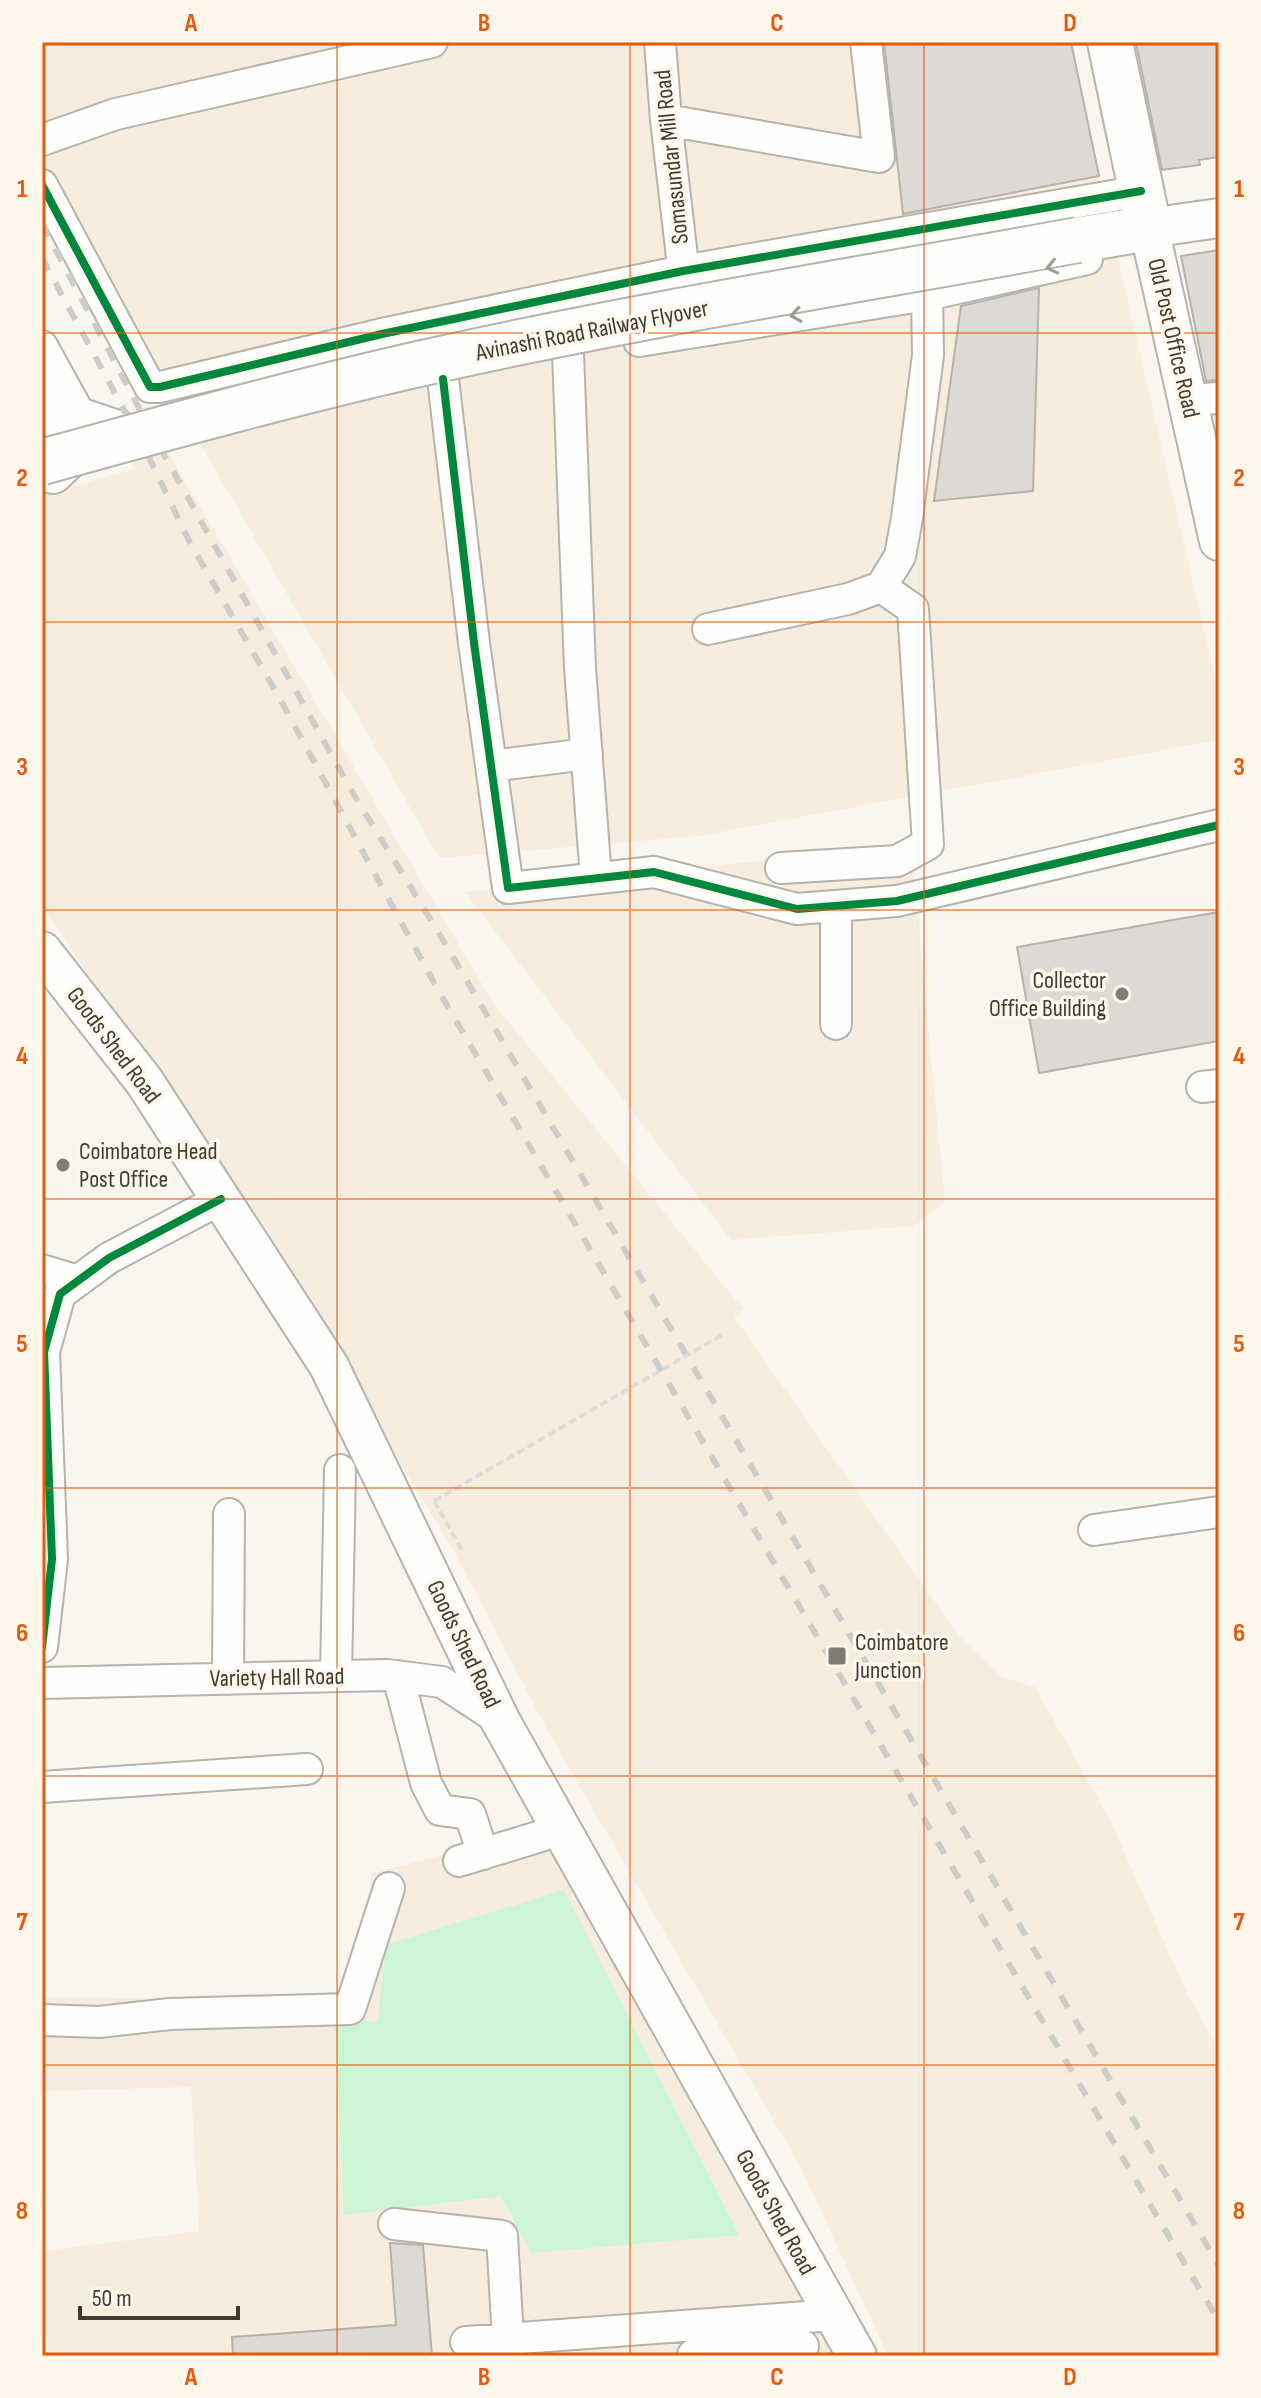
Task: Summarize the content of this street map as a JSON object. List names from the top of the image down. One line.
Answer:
{"streets":{"highway":["Avinashi Road Railway Flyover"],"main road":["Old Post Office Road","Goods Shed Road"],"street":["Somasundar Mill Road","Variety Hall Road"]},"crossings":[["Avinashi Road Railway Flyover","Old Post Office Road"],["Goods Shed Road","Variety Hall Road"]],"places":{"other":["Collector Office Building","Coimbatore Head Post Office"],"transit":["Coimbatore Junction"]},"scale_bar":"50 m","grid":{"columns":["A","B","C","D"],"rows":["1","2","3","4","5","6","7","8"]}}
